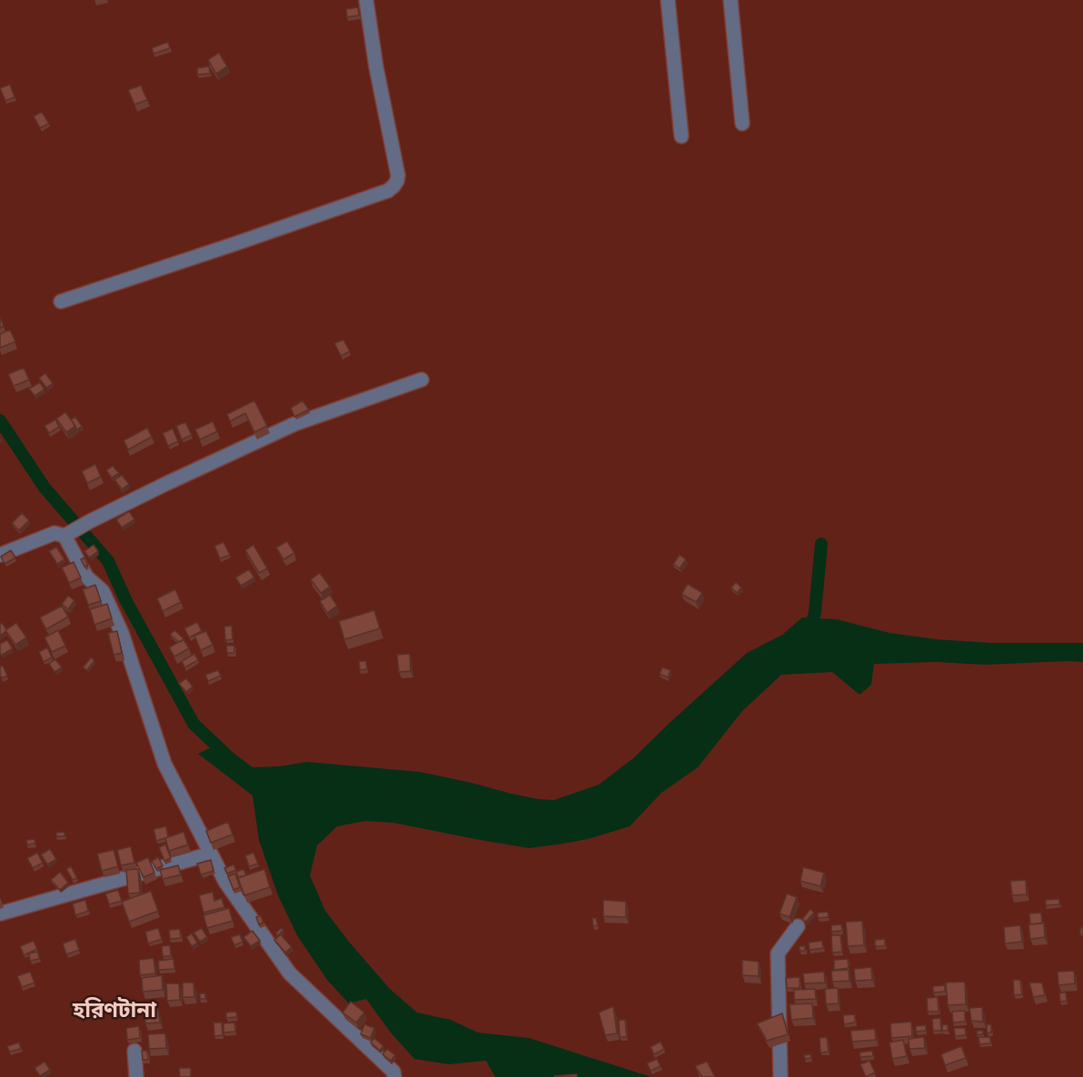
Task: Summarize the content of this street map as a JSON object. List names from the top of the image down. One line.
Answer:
{"districts":["হরিণটানা"]}
